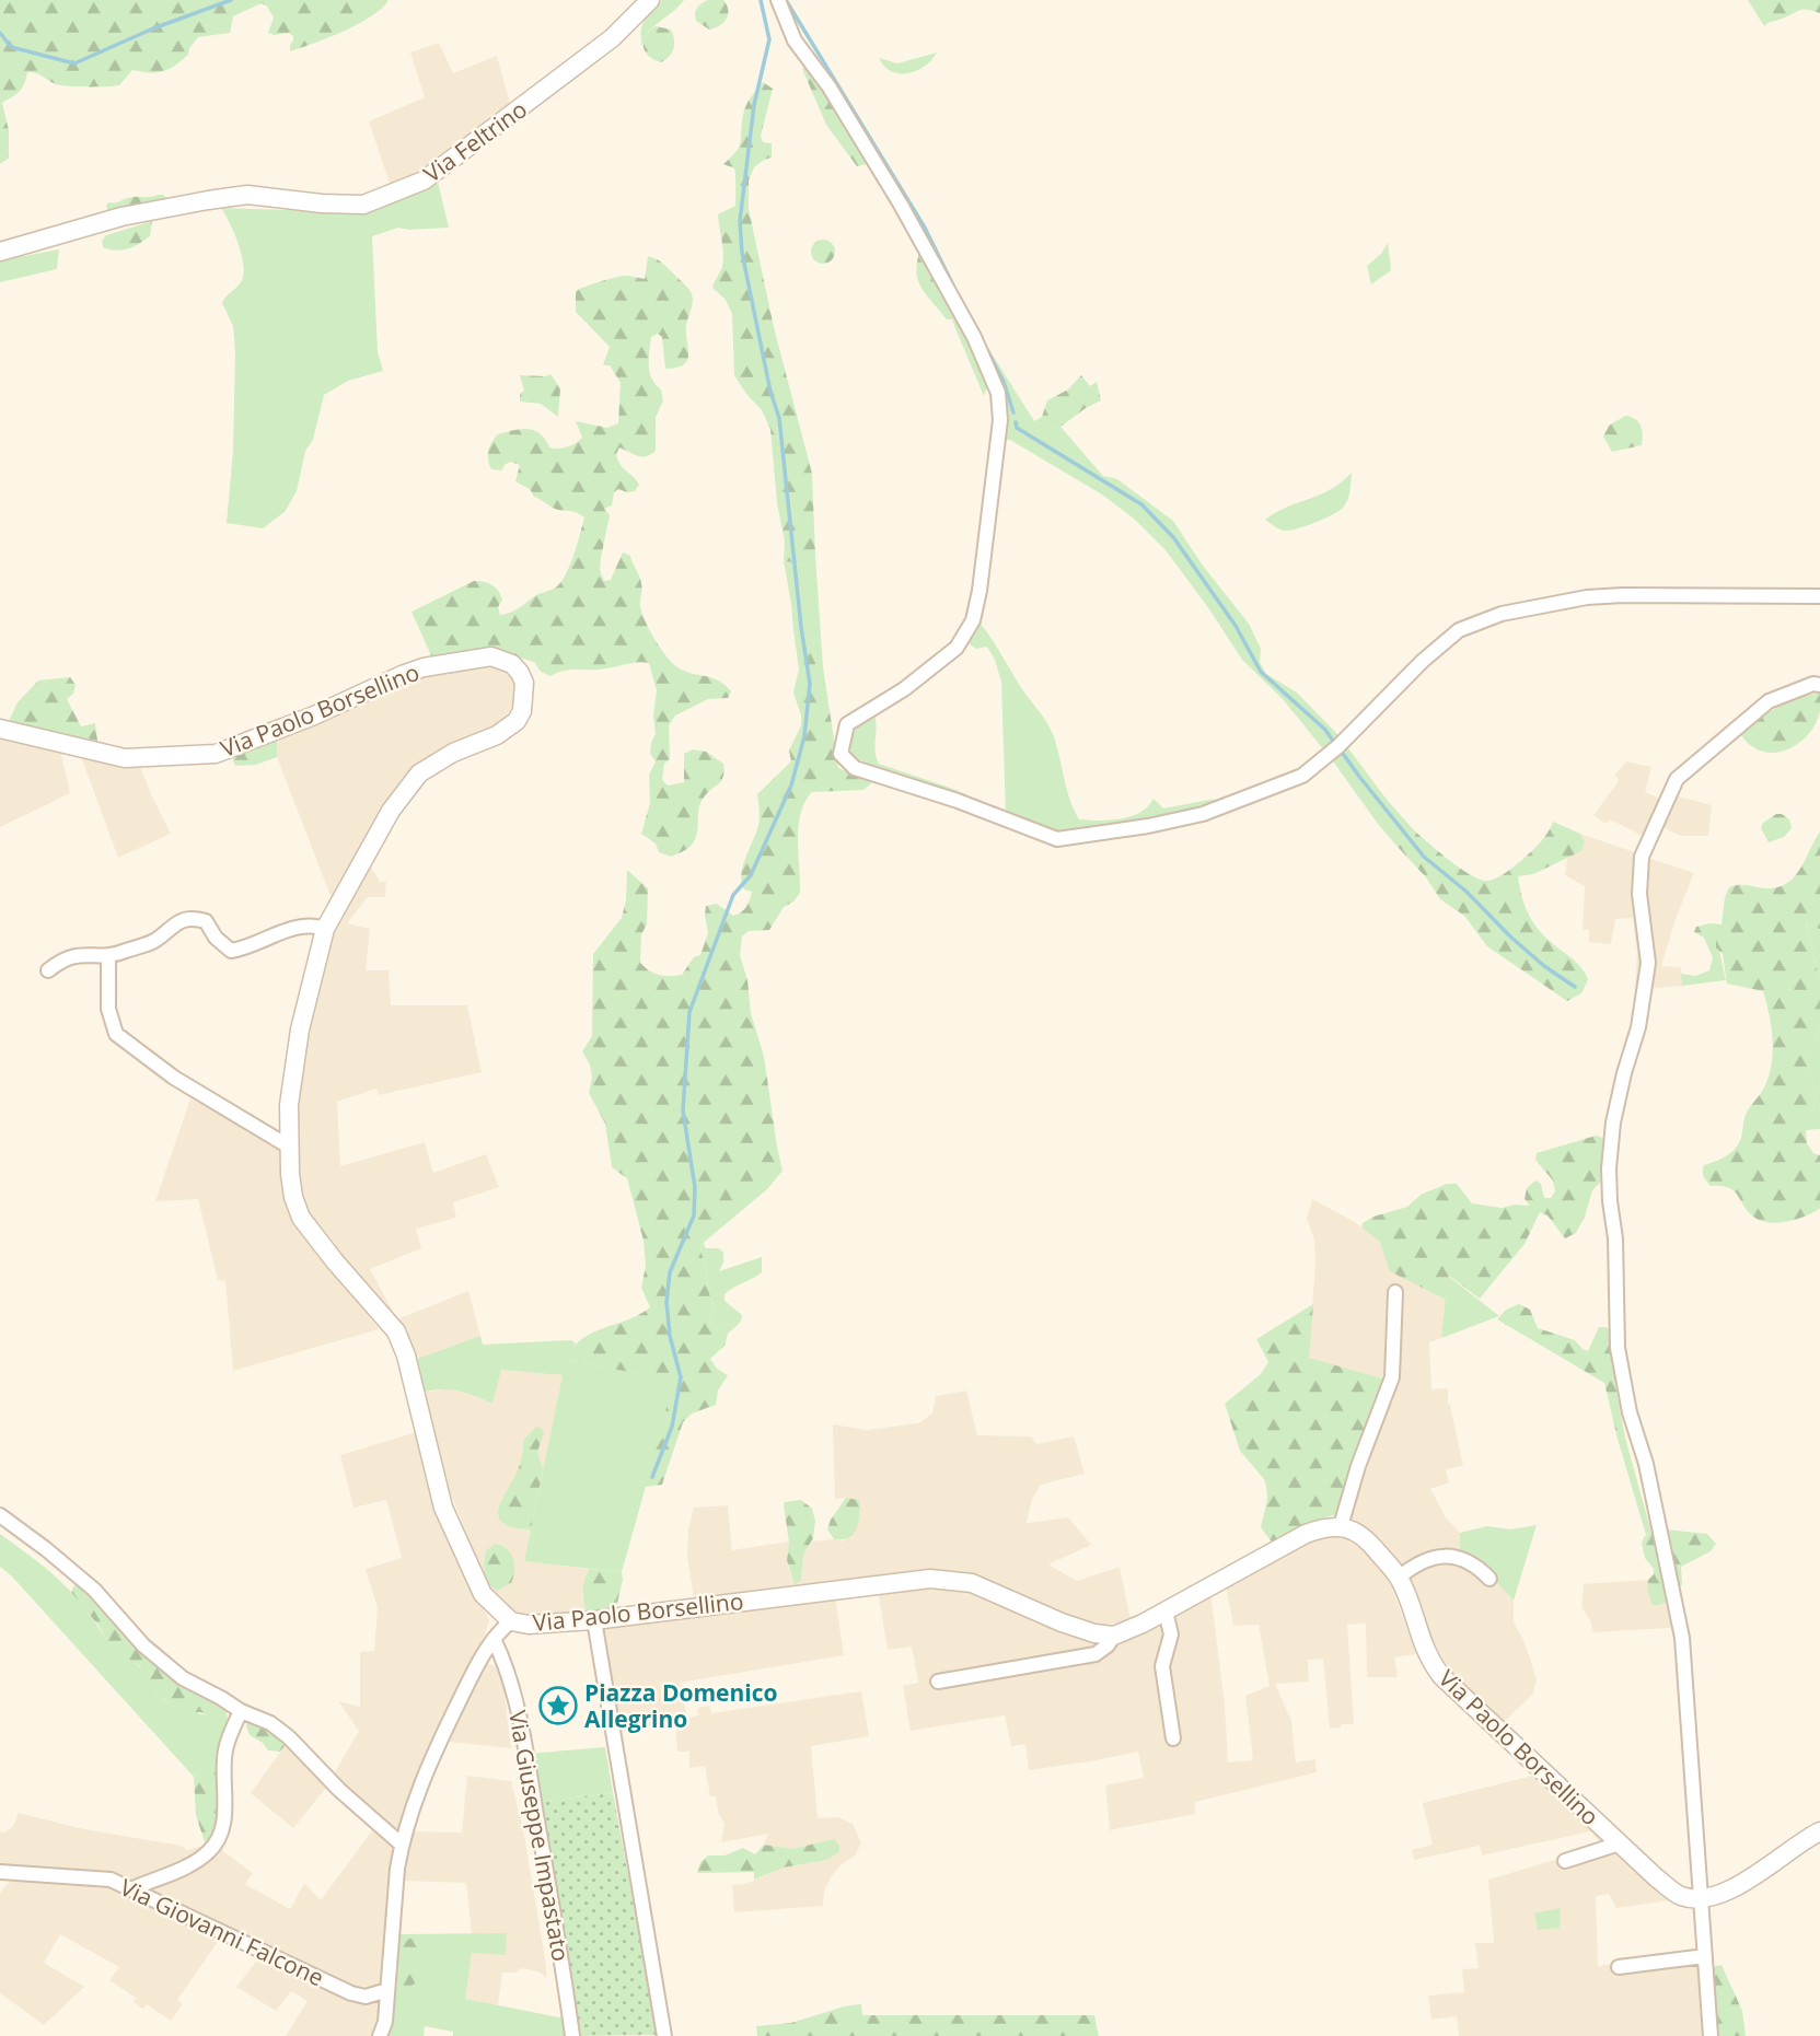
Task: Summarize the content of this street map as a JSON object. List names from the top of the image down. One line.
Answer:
{"streets":{"street":["Via Feltrino","Via Paolo Borsellino","Via Giuseppe Impastato","Via Giovanni Falcone"]},"places":{"place":["Piazza Domenico Allegrino"]}}
